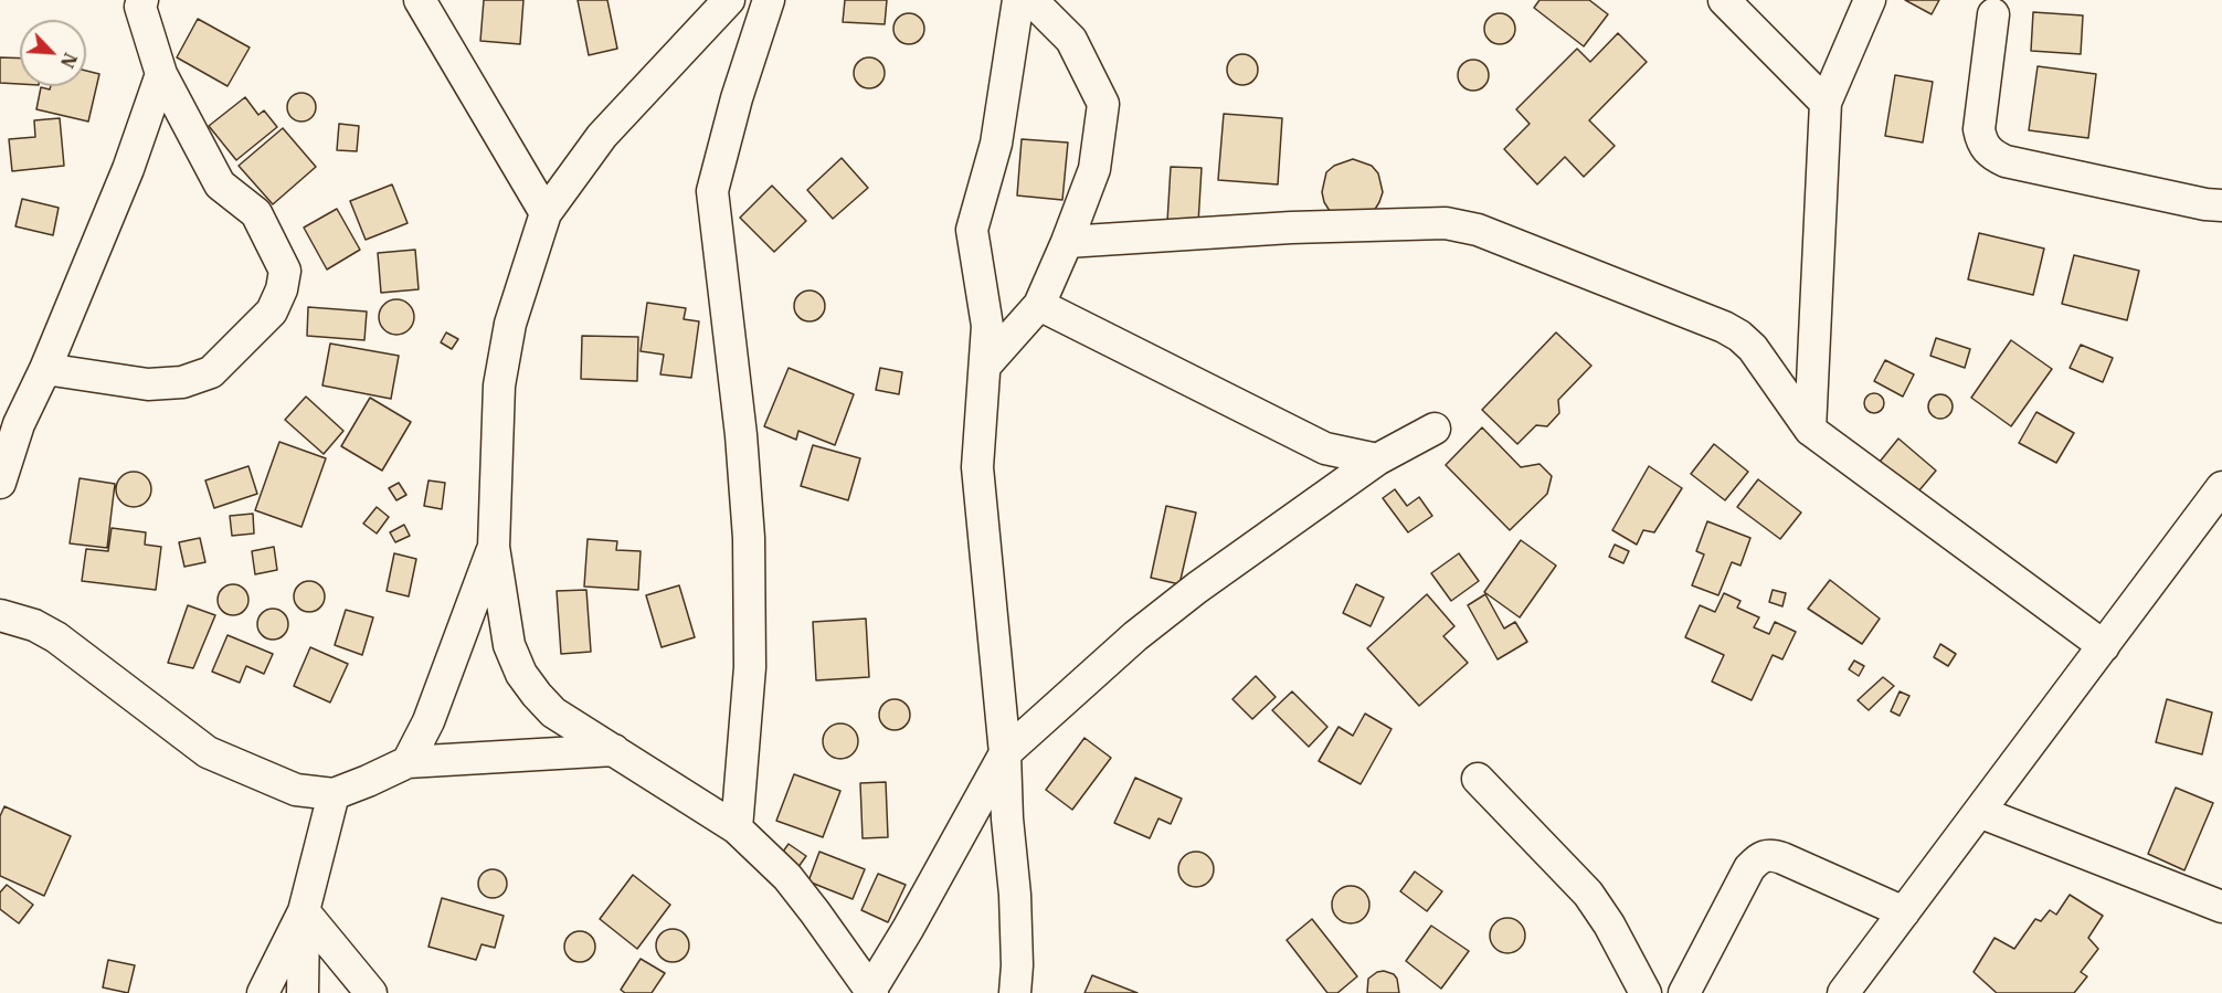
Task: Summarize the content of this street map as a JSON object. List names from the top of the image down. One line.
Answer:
{"north":"bottom right"}
